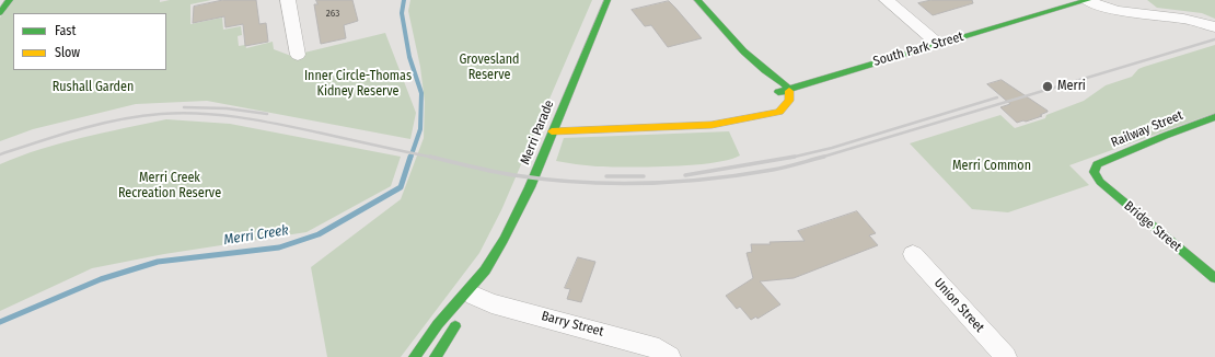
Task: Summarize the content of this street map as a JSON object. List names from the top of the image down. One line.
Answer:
{"streets":{"street":["South Park Street","Railway Street","Merri Parade","Bridge Street","Union Street","Barry Street"]},"crossings":[["Railway Street","Bridge Street"],["Merri Parade","Barry Street"]],"water":["Merri Creek"],"parks":["Grovesland Reserve","Inner Circle-Thomas Kidney Reserve","Rushall Garden","Merri Common","Merri Creek Recreation Reserve"],"places":["Merri"],"house_numbers":["263"],"legend":["Fast","Slow"]}
